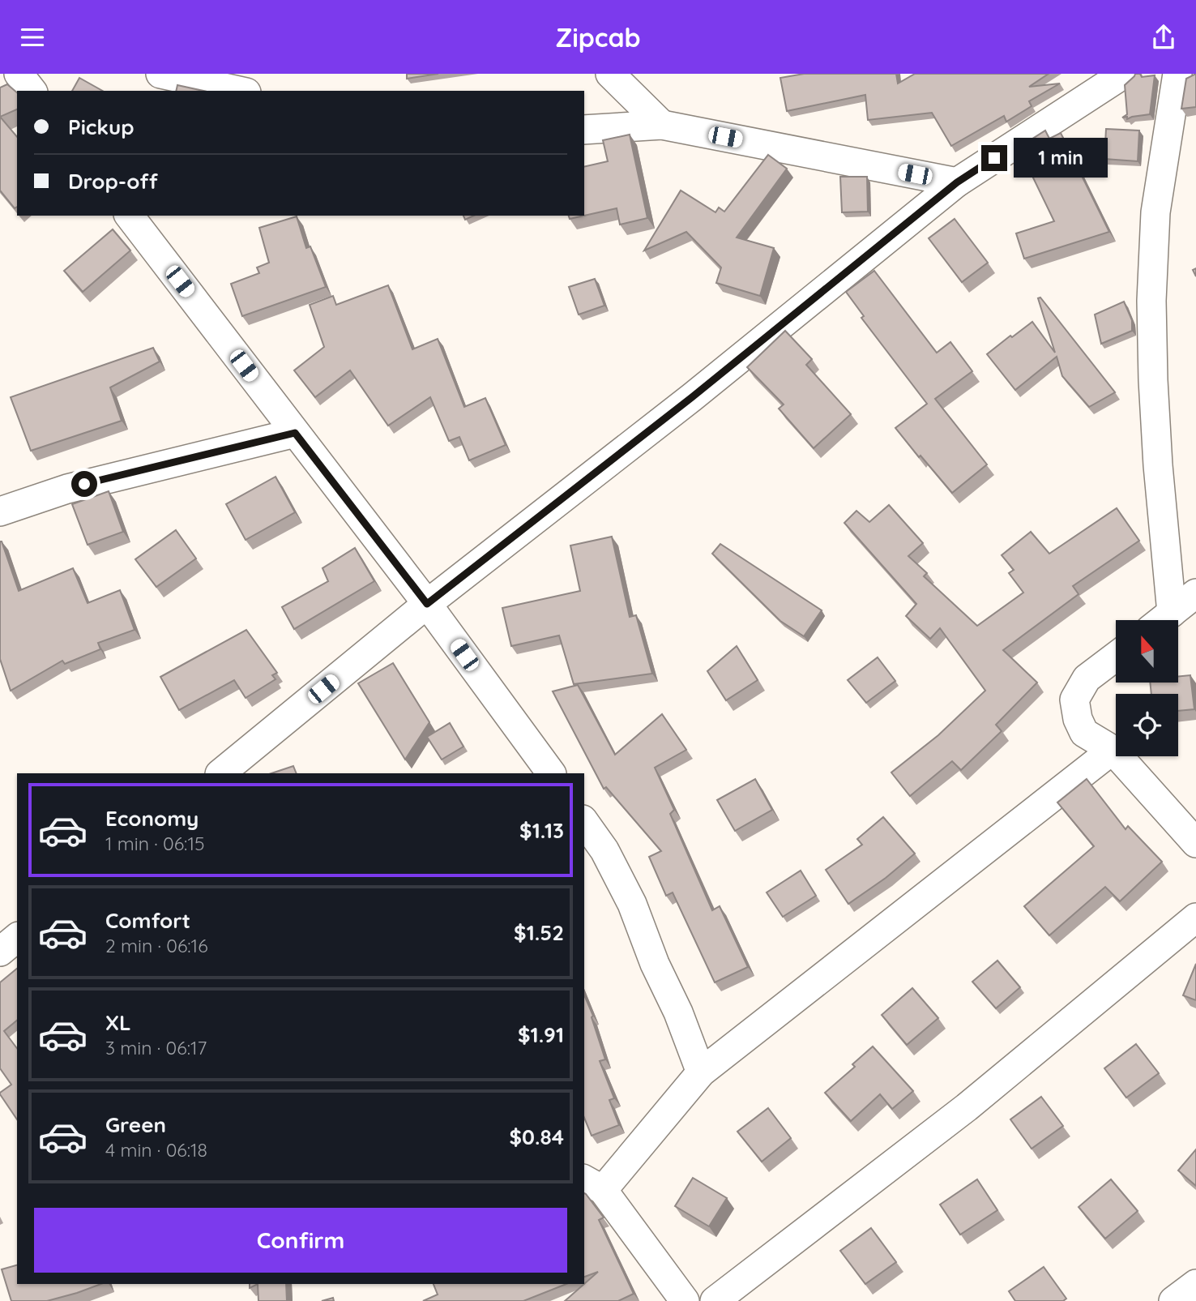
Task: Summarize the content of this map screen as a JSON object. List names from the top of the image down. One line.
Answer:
{"north":"top","page":{"header":"Zipcab","banner":["Pickup","Drop-off"],"bubble":"1 min","list":[{"name":"Economy","note":"1 min · 06:15","value":"$1.13"},{"name":"Comfort","note":"2 min · 06:16","value":"$1.52"},{"name":"XL","note":"3 min · 06:17","value":"$1.91"},{"name":"Green","note":"4 min · 06:18","value":"$0.84"}],"buttons":"Confirm"}}
